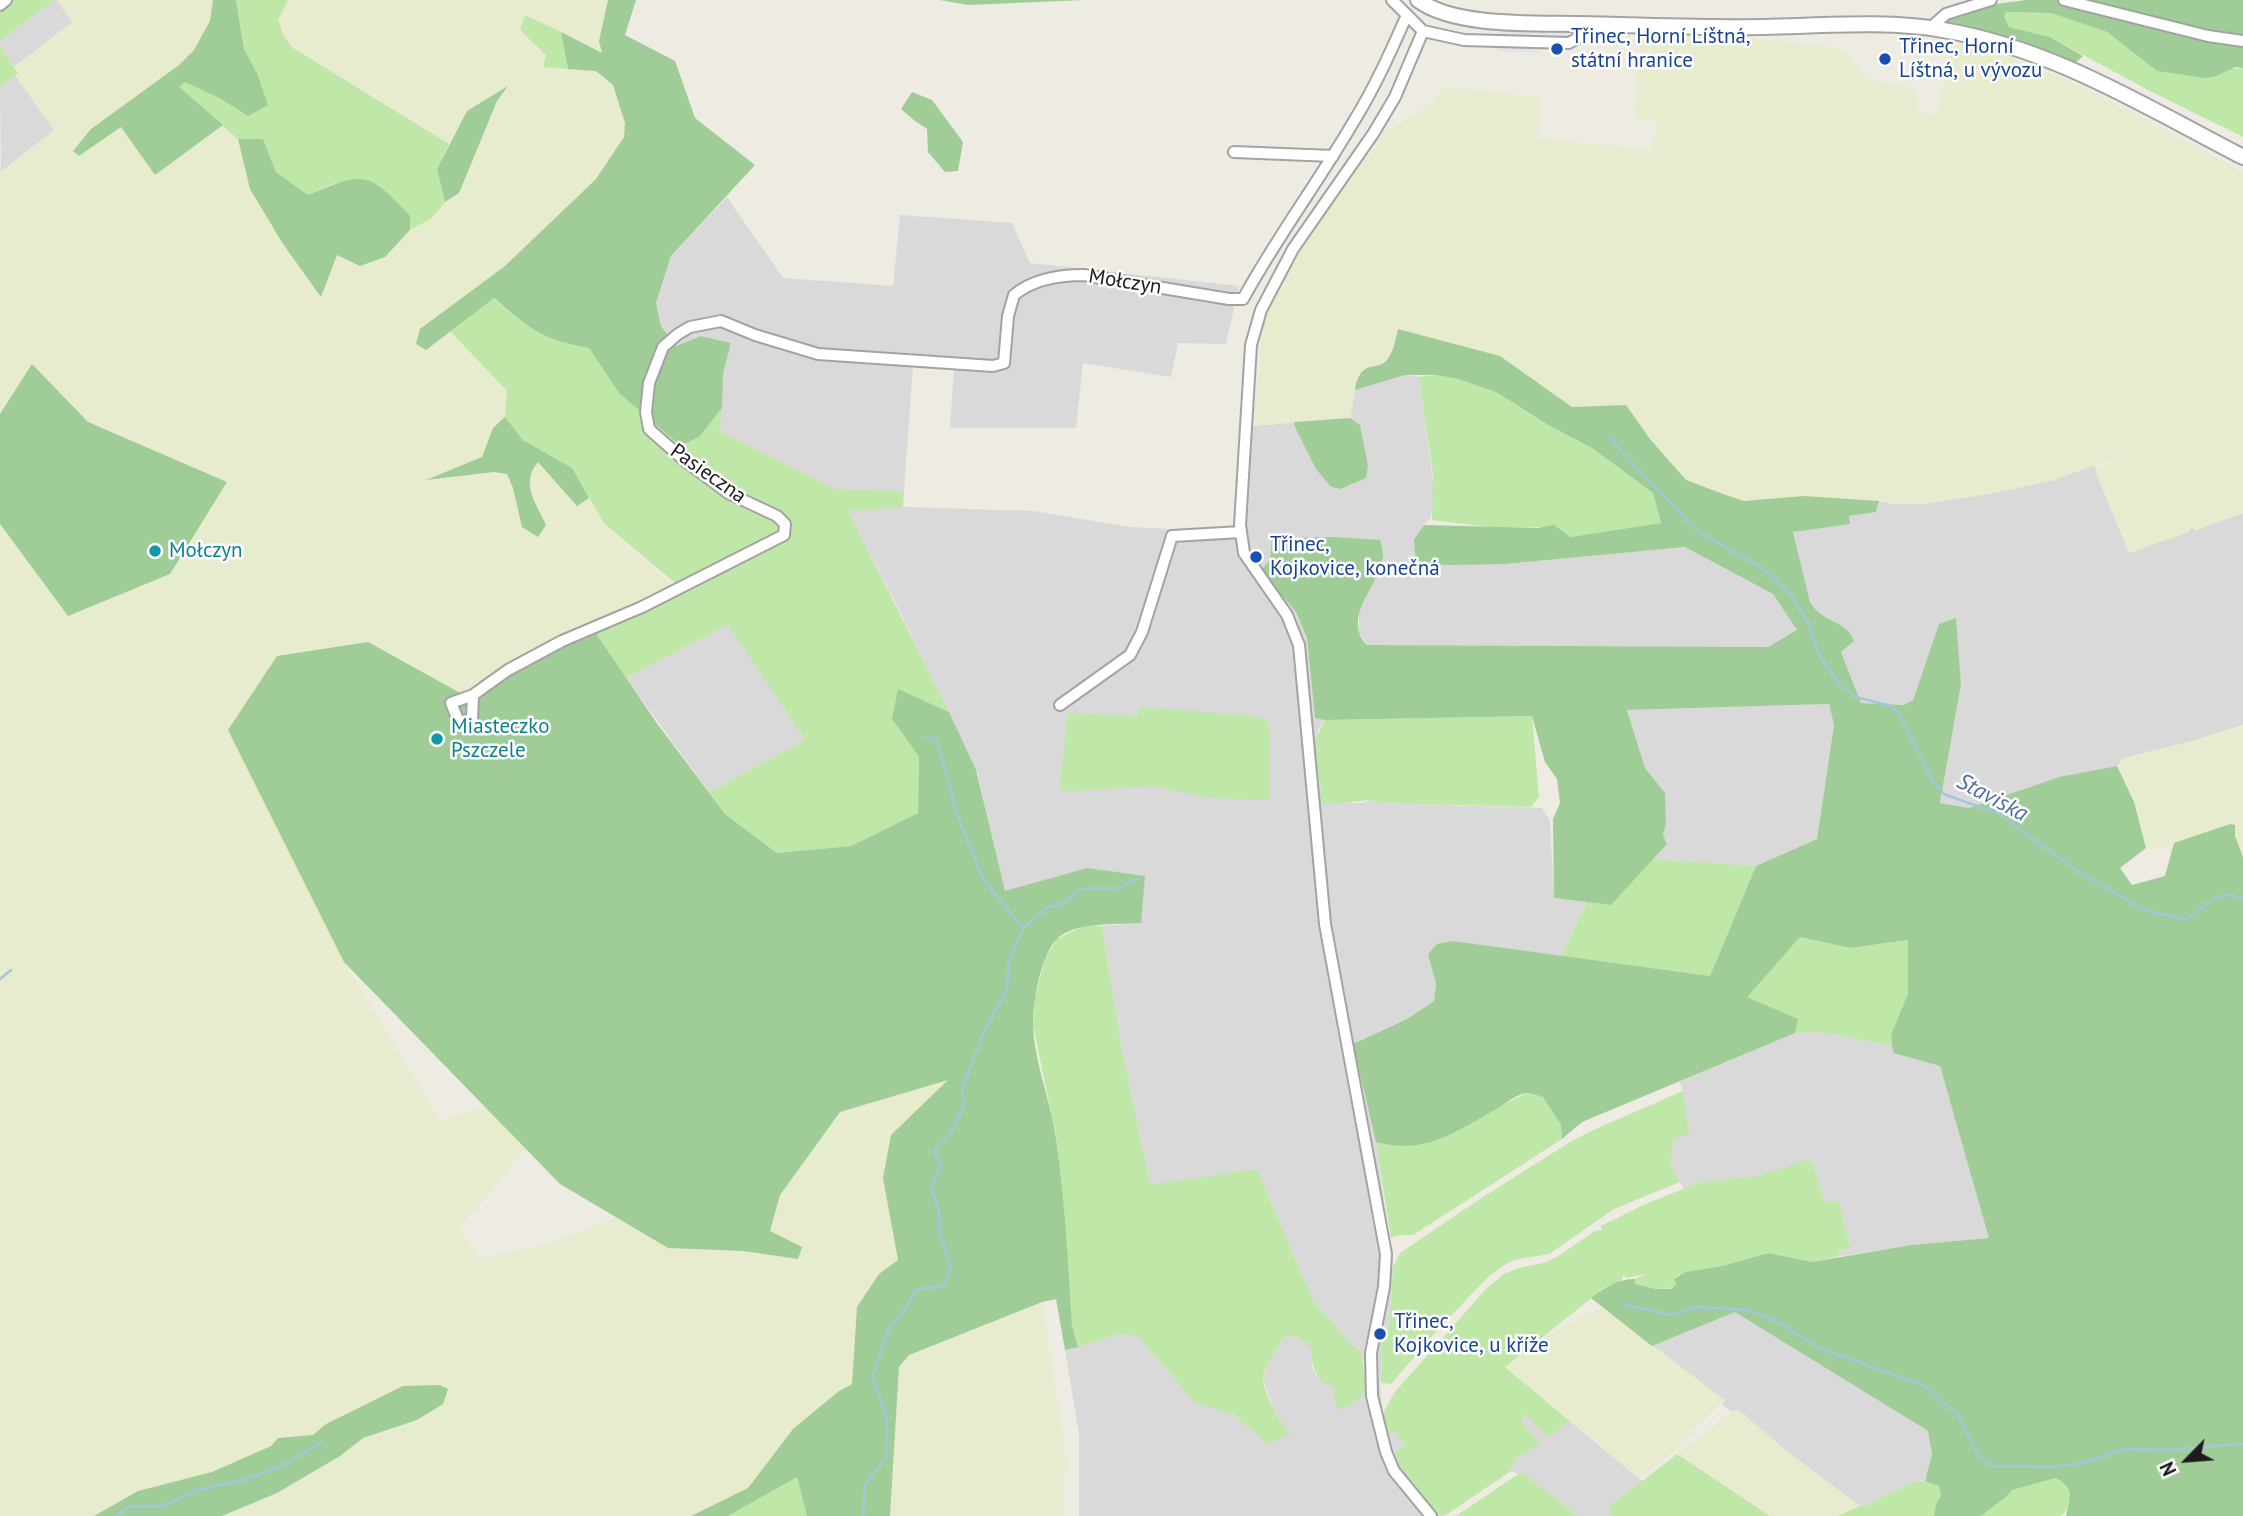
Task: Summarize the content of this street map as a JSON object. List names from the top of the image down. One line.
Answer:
{"streets":{"street":["Mołczyn","Pasieczna"]},"crossings":[["Mołczyn","Pasieczna"]],"water":["Staviska"],"places":["Třinec, Horní Líštná, státní hranice","Třinec, Horní Líštná, u vývozu","Mołczyn","Třinec, Kojkovice, konečná","Miasteczko Pszczele","Třinec, Kojkovice, u kříže"],"north":"bottom left"}
